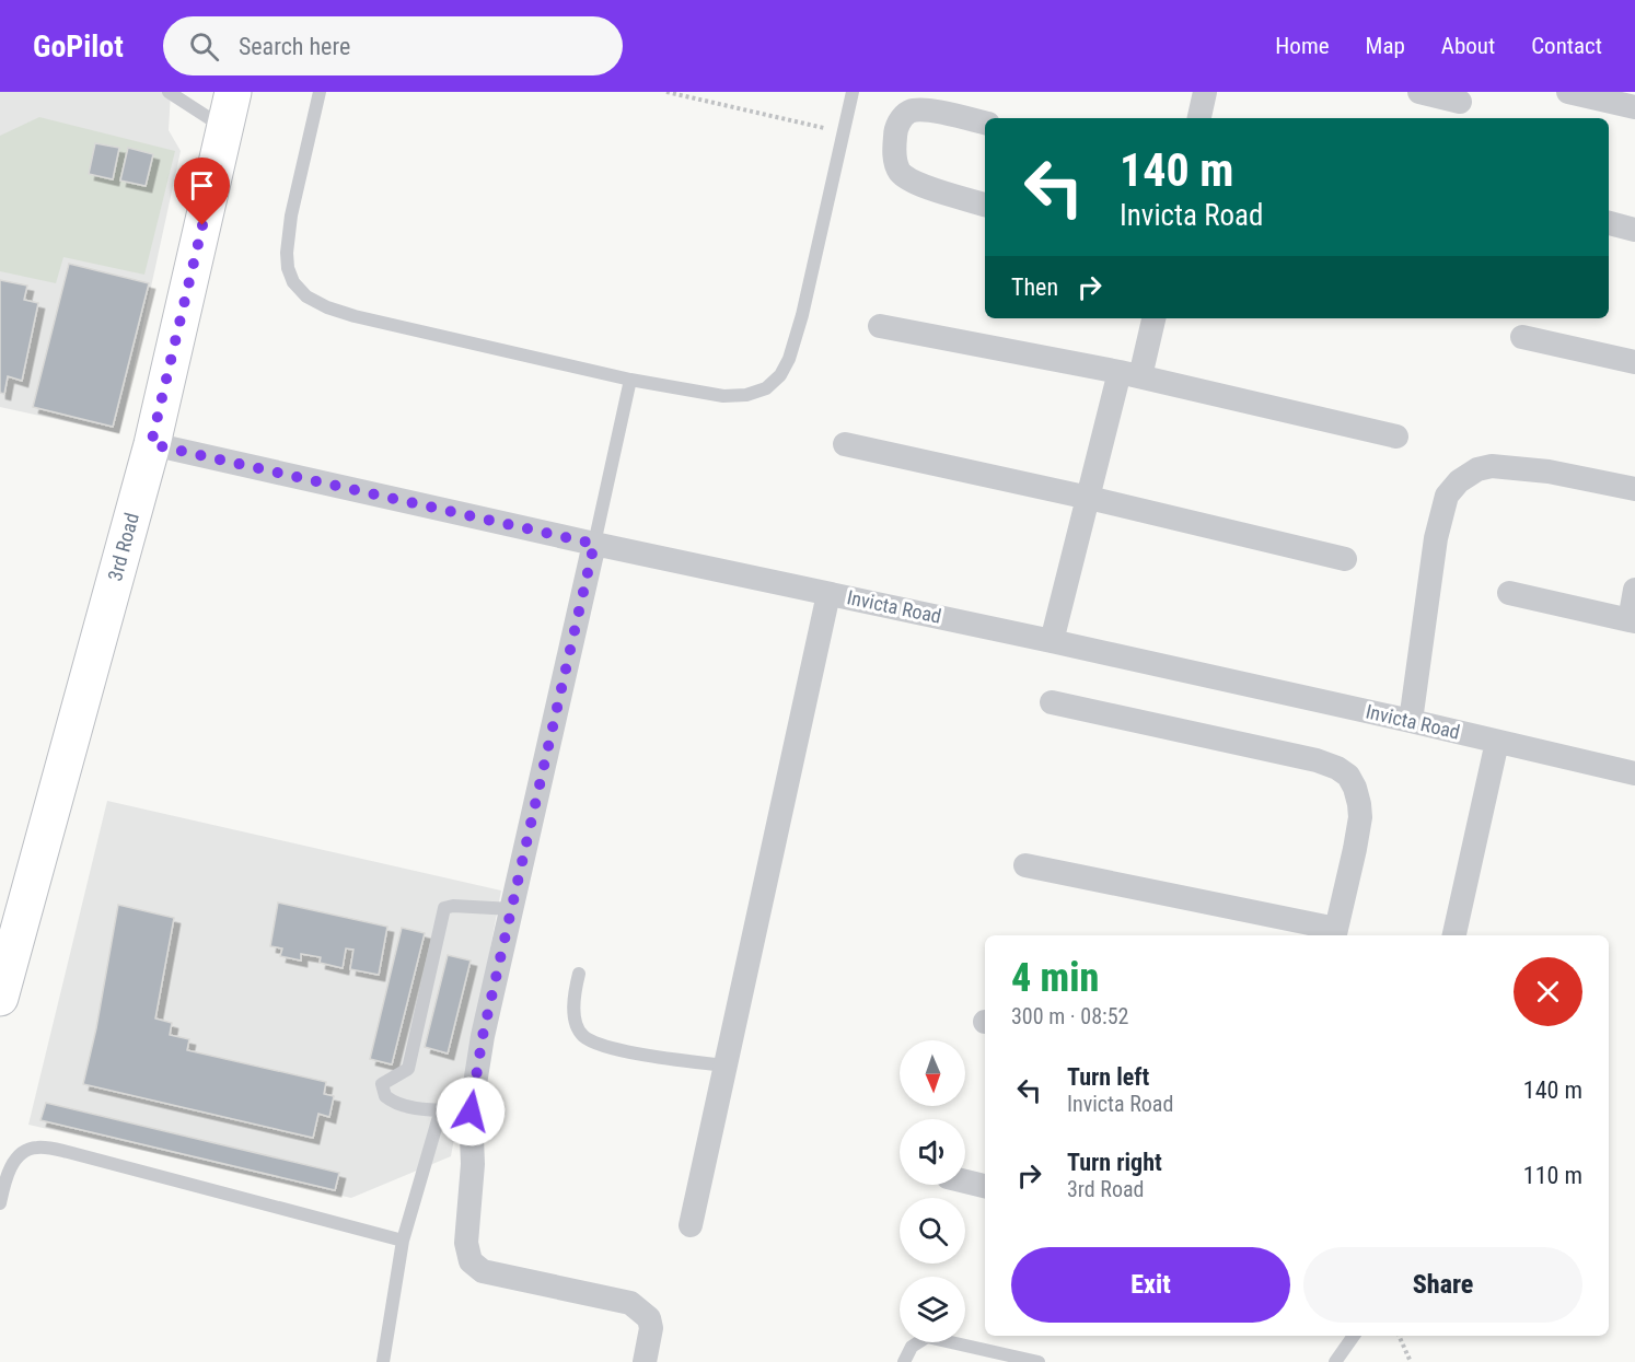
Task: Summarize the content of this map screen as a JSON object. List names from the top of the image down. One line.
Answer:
{"streets":{"street":["3rd Road","Invicta Road"]},"crossings":[["3rd Road","Invicta Road"]],"north":"bottom","page":{"header":"GoPilot","search":"Search here","nav":["Home","Map","About","Contact"],"turn":["140 m","Invicta Road"],"then":"Then","heading":["4 min","300 m · 08:52"],"list":[{"name":"Turn left","note":"Invicta Road","value":"140 m"},{"name":"Turn right","note":"3rd Road","value":"110 m"}],"buttons":["Exit","Share"]}}
